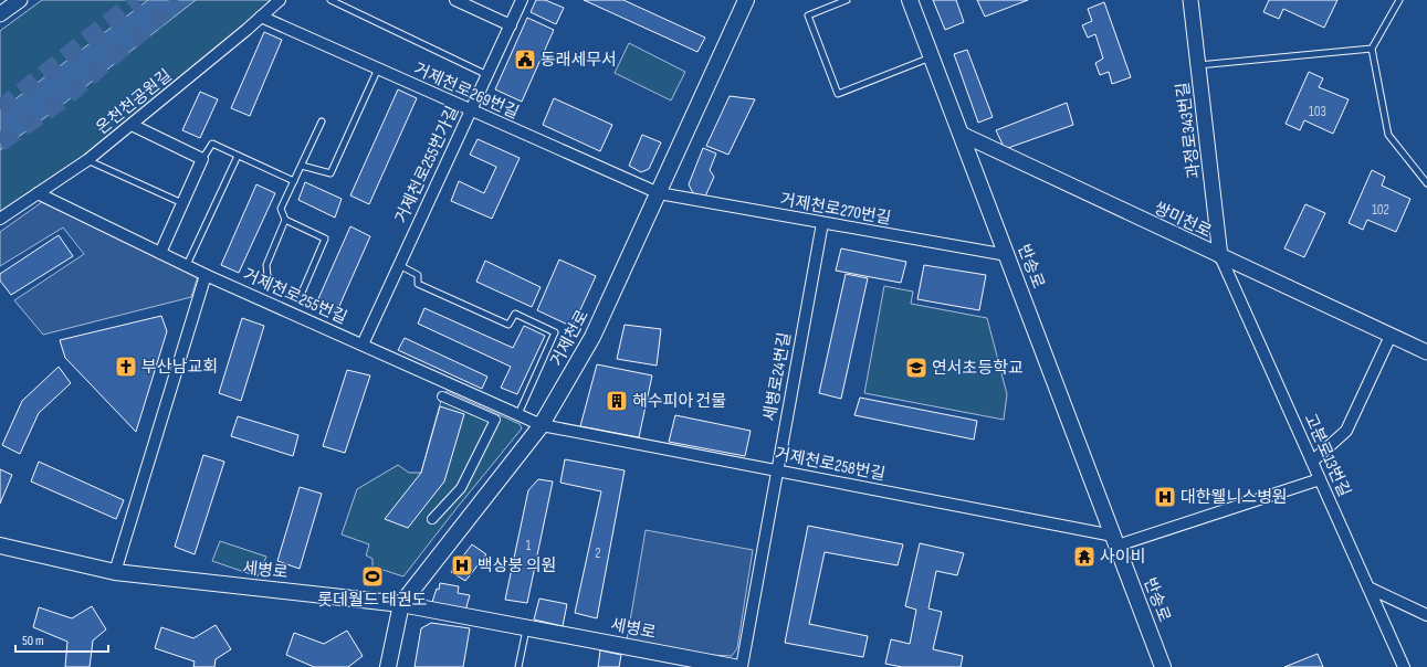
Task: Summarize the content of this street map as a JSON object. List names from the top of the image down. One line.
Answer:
{"streets":{"main road":["반송로","거제천로","세병로"],"street":["거제천로269번길","온천천공원길","과정로343번길","거제천로255번가길","거제천로270번길","쌍미천로","거제천로255번길","세병로24번길","고분로13번길","거제천로258번길"]},"crossings":[["거제천로269번길","온천천공원길"],["거제천로269번길","거제천로255번가길"],["거제천로269번길","거제천로270번길"],["거제천로269번길","거제천로"],["온천천공원길","거제천로255번길"],["과정로343번길","쌍미천로"],["과정로343번길","고분로13번길"],["거제천로255번가길","거제천로255번길"],["거제천로270번길","반송로"],["거제천로270번길","거제천로"],["거제천로270번길","세병로24번길"],["쌍미천로","반송로"],["쌍미천로","고분로13번길"],["반송로","거제천로258번길"],["거제천로255번길","거제천로"],["거제천로255번길","거제천로258번길"],["거제천로","거제천로258번길"],["거제천로","세병로"],["세병로24번길","거제천로258번길"]],"places":{"public building":["동래세무서"],"church":["부산남교회"],"school or university":["연서초등학교"],"building":["해수피아 건물"],"hospital":["대한웰니스병원","백상붕 의원"],"temple":["사이비"],"sports":["롯데월드 태권도"]},"house_numbers":["103","102","1","2"],"scale_bar":"50 m"}
